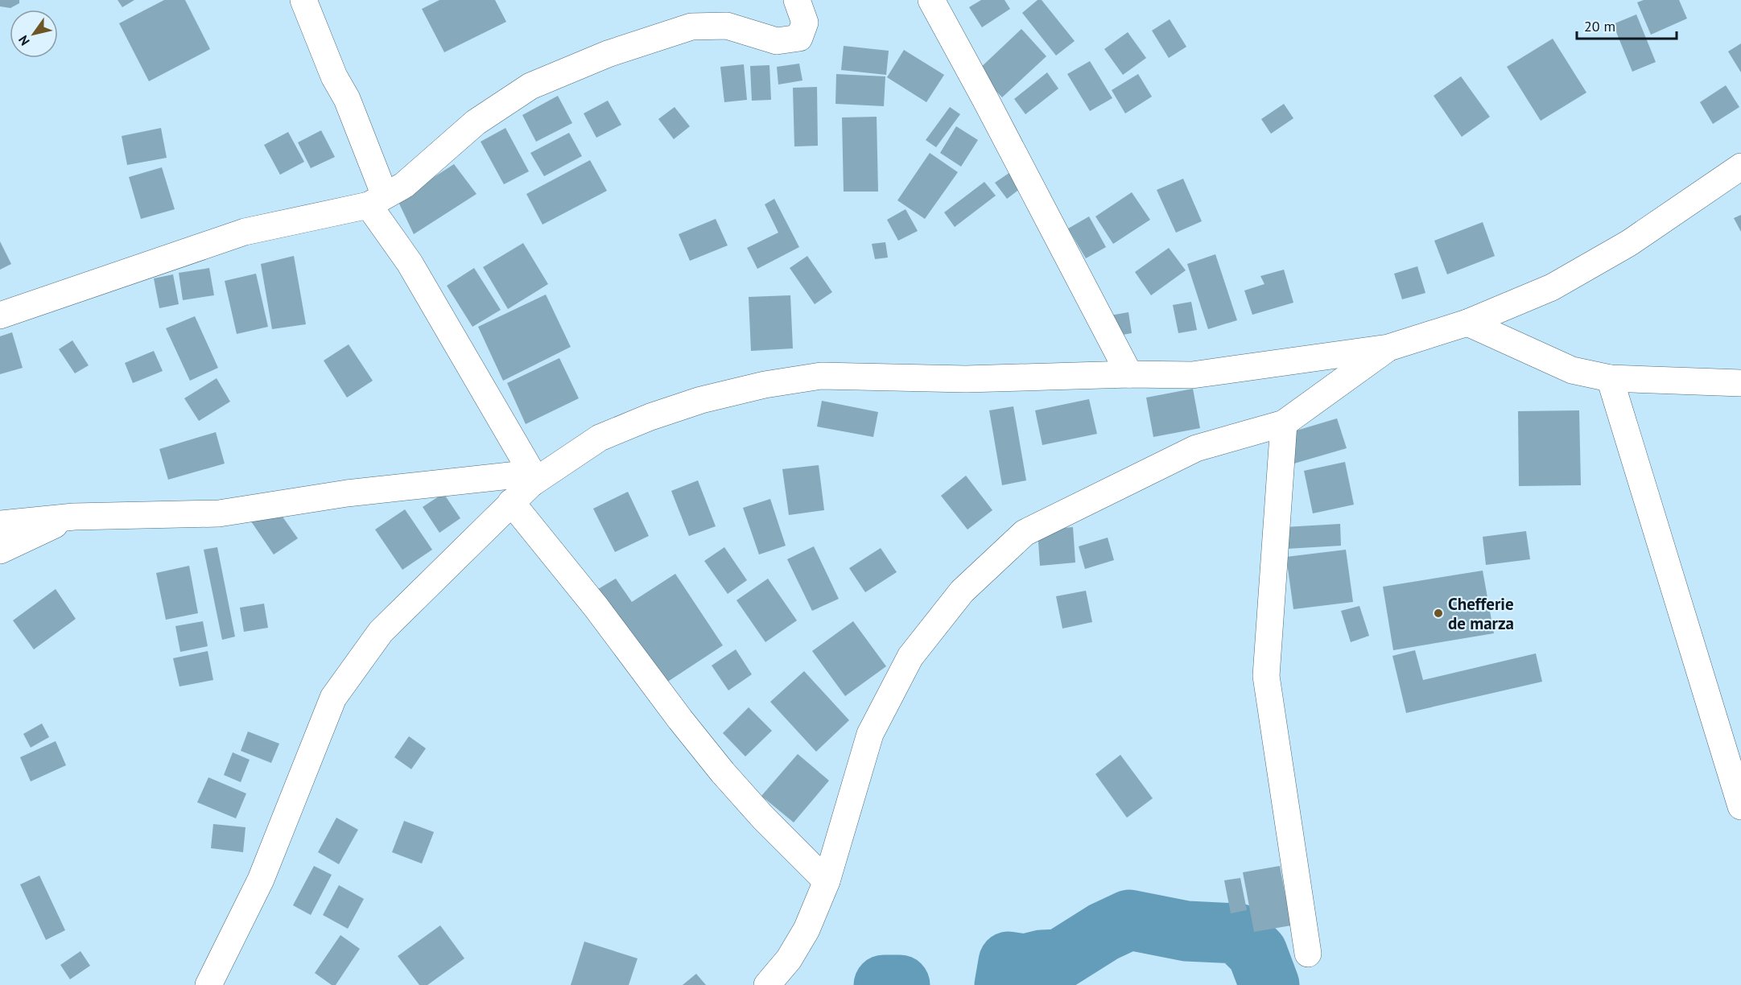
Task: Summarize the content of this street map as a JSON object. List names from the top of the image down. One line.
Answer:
{"places":["Chefferie de marza"],"scale_bar":"20 m","north":"bottom left"}
